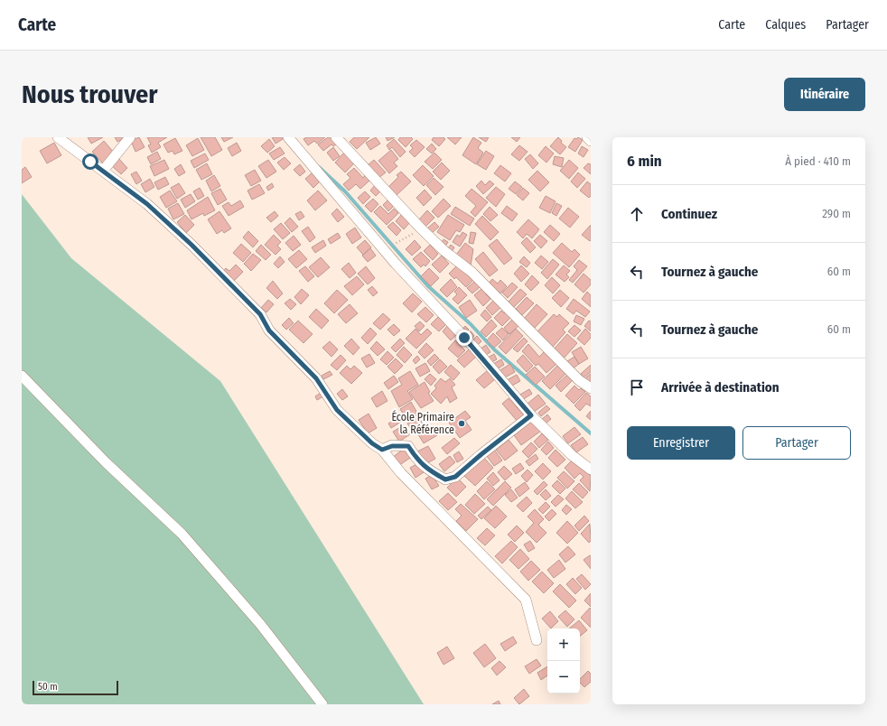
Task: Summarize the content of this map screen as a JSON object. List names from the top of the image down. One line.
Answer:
{"places":["École Primaire la Référence"],"scale_bar":"50 m","page":{"header":"Carte","nav":["Carte","Calques","Partager"],"buttons":["Itinéraire",["Enregistrer","Partager"]],"title":"Nous trouver","heading":["6 min","À pied · 410 m"],"list":[["Continuez","290 m"],["Tournez à gauche","60 m"],["Tournez à gauche","60 m"],"Arrivée à destination"],"map_buttons":["+","−"],"scale":"50 m"}}
